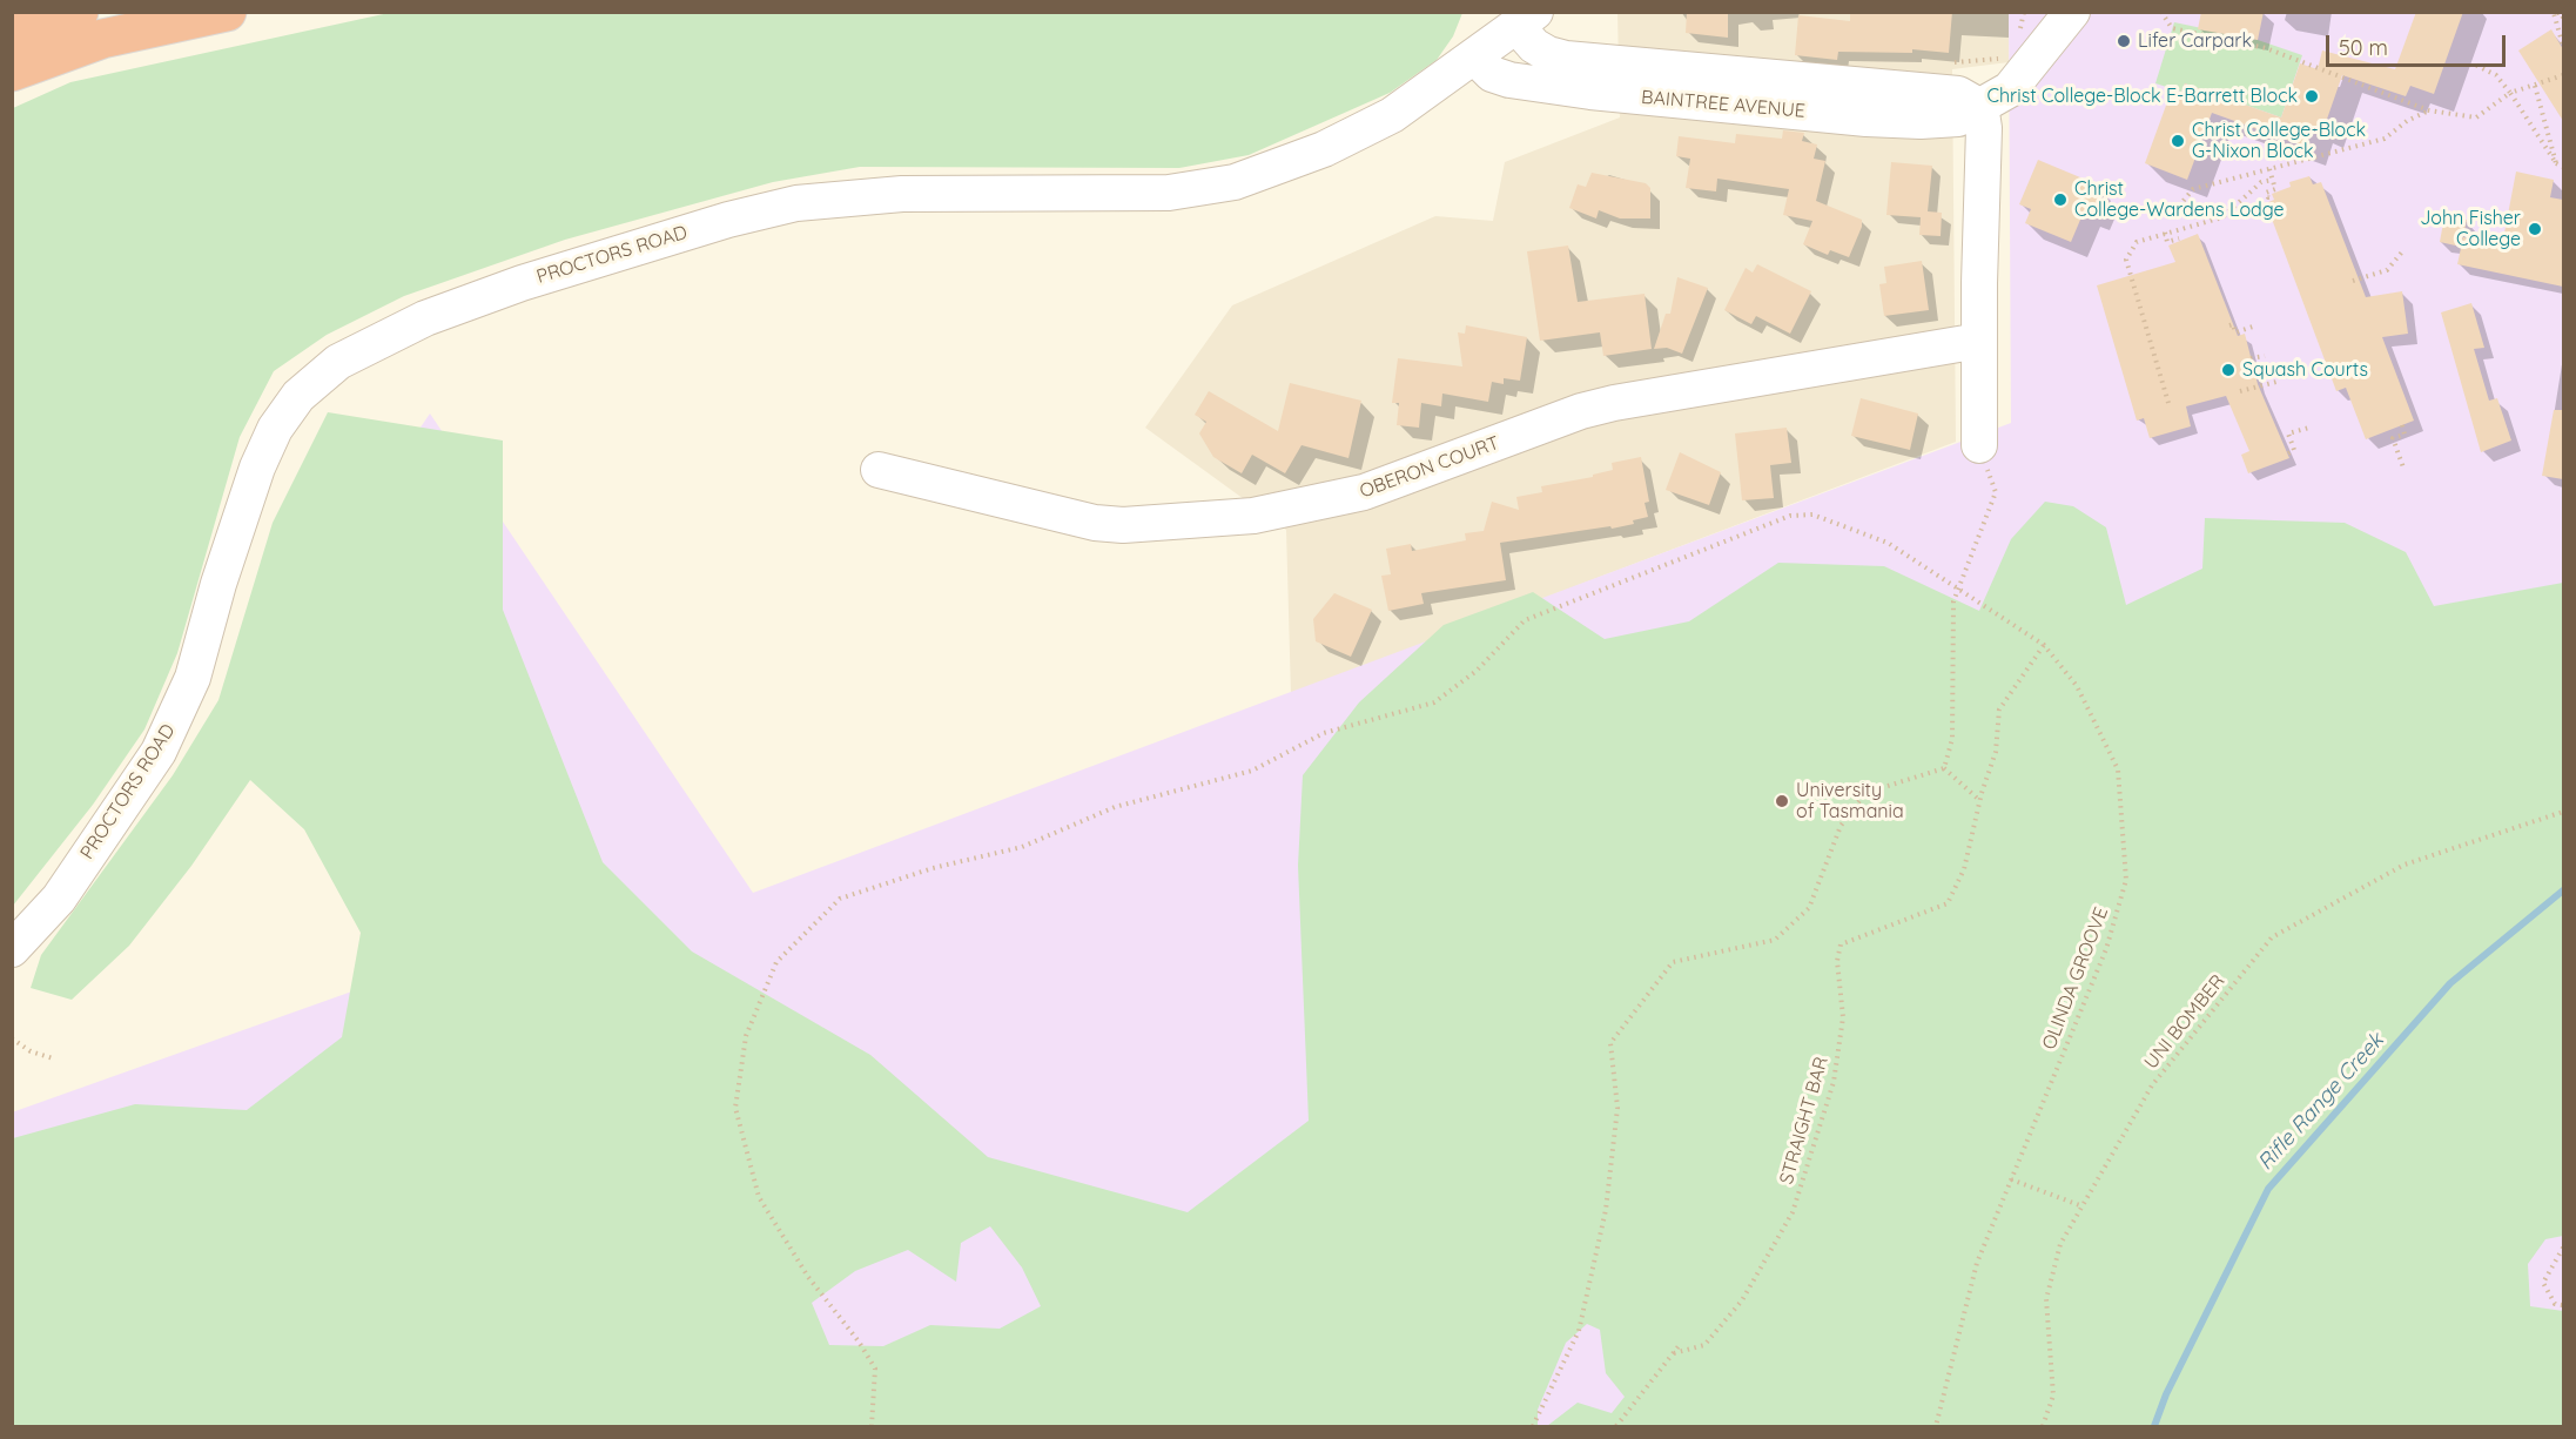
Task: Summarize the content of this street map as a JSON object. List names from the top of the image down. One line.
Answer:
{"streets":{"street":["BAINTREE AVENUE","PROCTORS ROAD","OBERON COURT"],"path":["OLINDA GROOVE","UNI BOMBER","STRAIGHT BAR"]},"crossings":[["BAINTREE AVENUE","PROCTORS ROAD"],["OLINDA GROOVE","STRAIGHT BAR"]],"water":["Rifle Range Creek"],"places":["Lifer Carpark","Christ College-Block E-Barrett Block","Christ College-Block G-Nixon Block","Christ College-Wardens Lodge","John Fisher College","Squash Courts","University of Tasmania"],"scale_bar":"50 m"}
